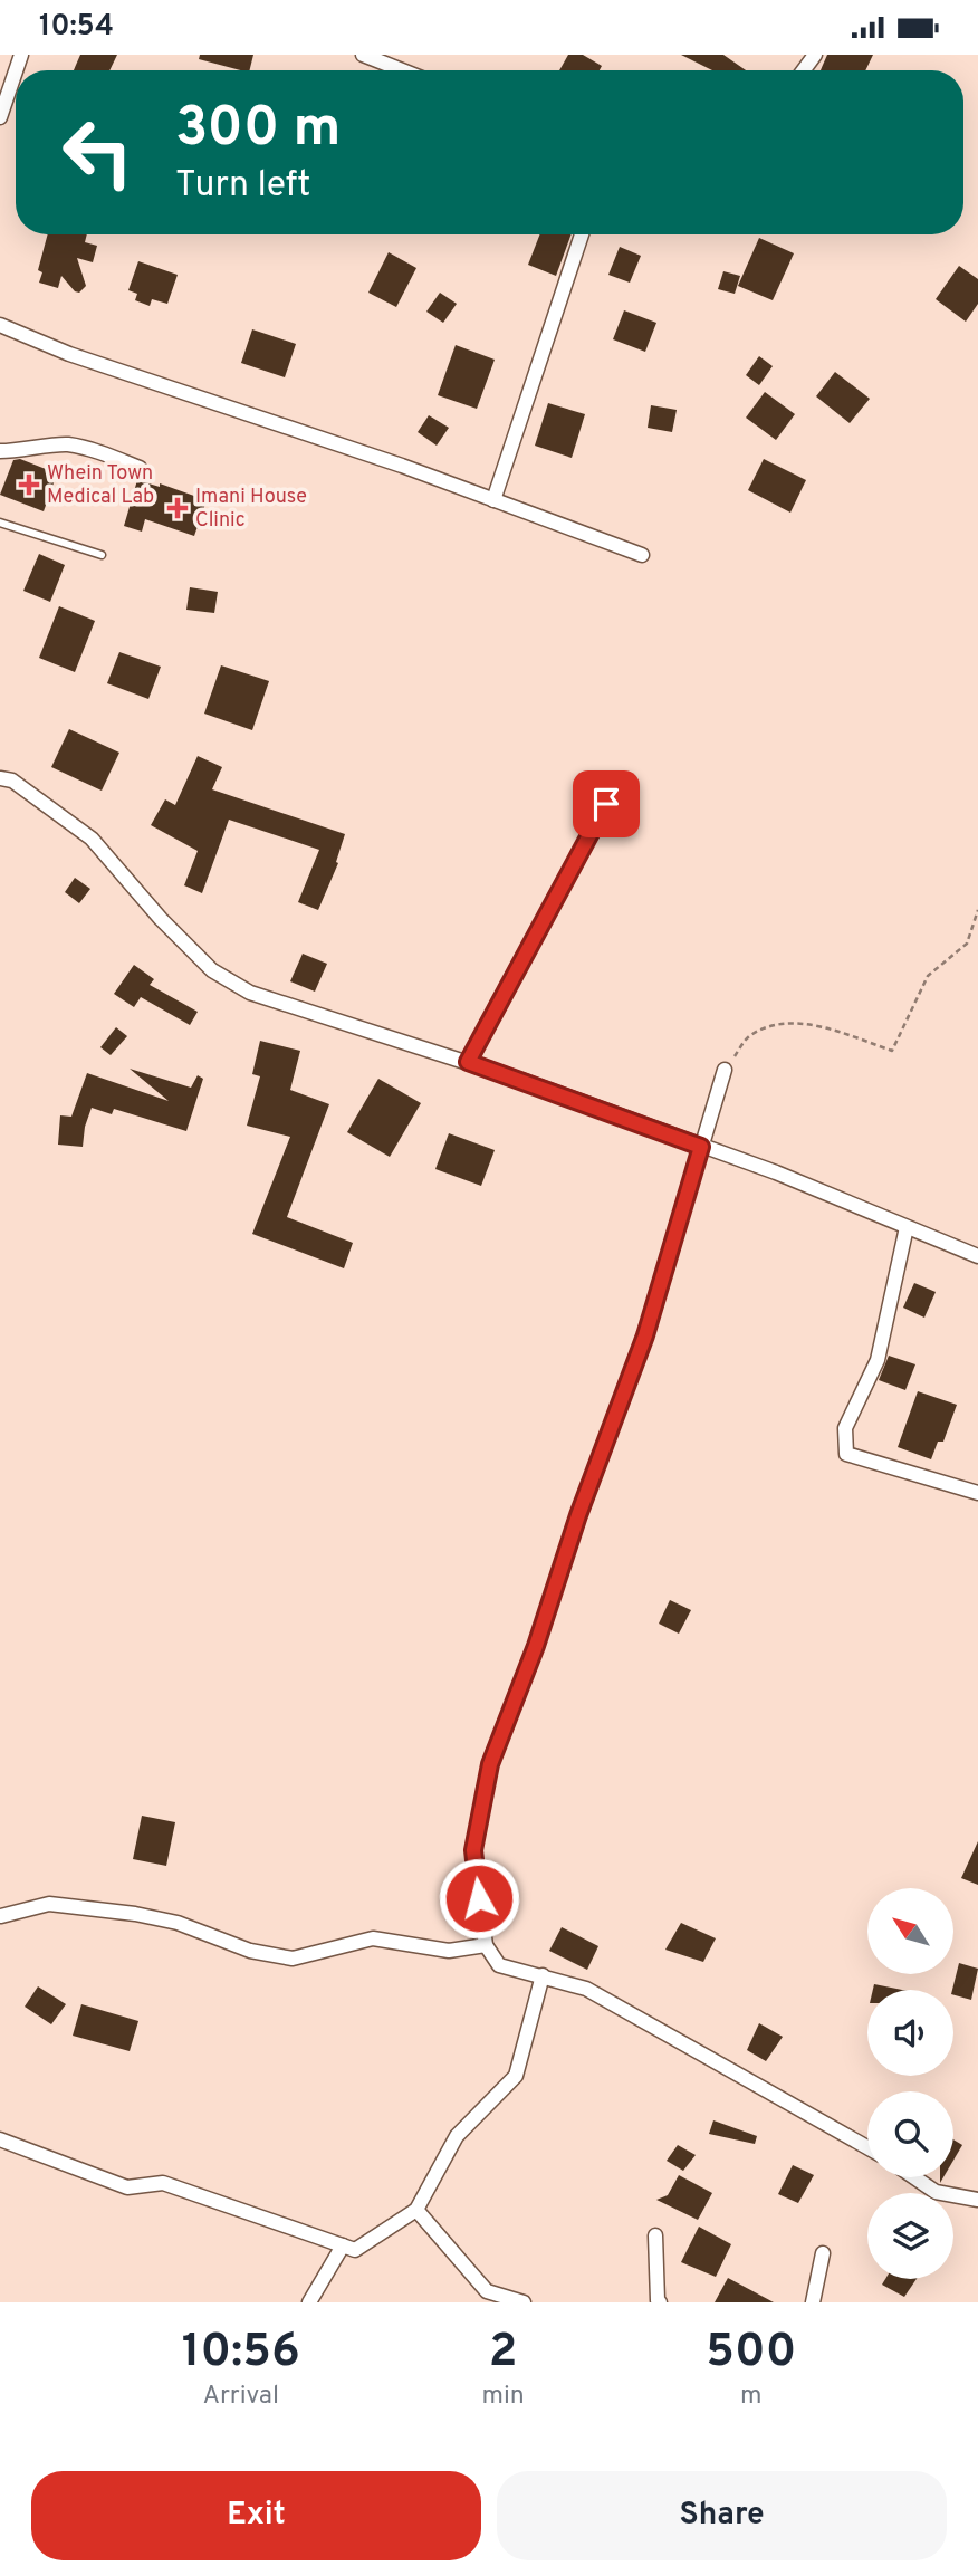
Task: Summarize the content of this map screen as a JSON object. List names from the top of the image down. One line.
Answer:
{"places":{"health":["Whein Town Medical Lab","Imani House Clinic"]},"north":"top left","page":{"status":"10:54","turn":["300 m","Turn left"],"eta":["10:56","Arrival","2","min","500","m"],"buttons":["Exit","Share"]}}
